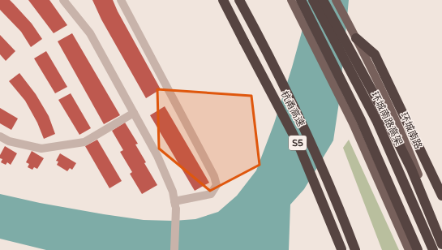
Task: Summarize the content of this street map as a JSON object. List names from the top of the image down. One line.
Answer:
{"streets":{"highway":["杭甬高速","环城南路高架","S5"],"main road":["环城南路"]}}
